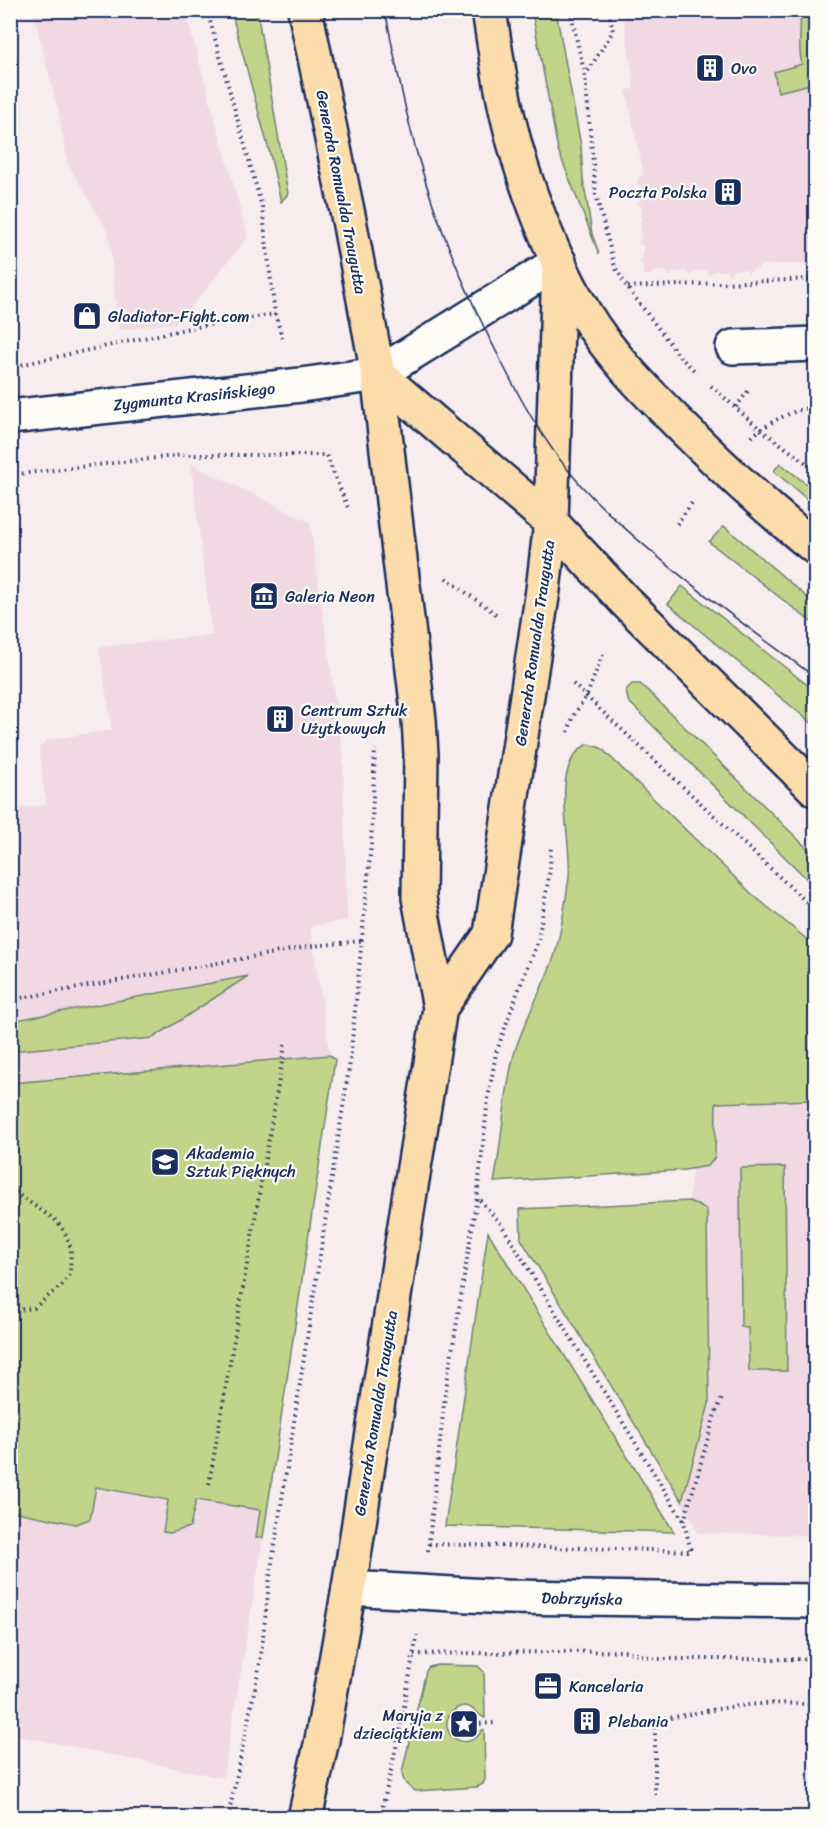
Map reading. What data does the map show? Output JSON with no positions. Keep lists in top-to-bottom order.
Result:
{
  "streets": {
    "main road": ["Generała Romualda Traugutta"],
    "street": ["Zygmunta Krasińskiego", "Dobrzyńska"]
  },
  "crossings": [
    ["Generała Romualda Traugutta", "Zygmunta Krasińskiego"],
    ["Generała Romualda Traugutta", "Dobrzyńska"]
  ],
  "places": {
    "building": [
      "Ovo",
      "Poczta Polska",
      "Centrum Sztuk Użytkowych",
      "Plebania"
    ],
    "shop": ["Gladiator-Fight.com"],
    "museum": ["Galeria Neon"],
    "school or university": ["Akademia Sztuk Pięknych"],
    "office": ["Kancelaria"],
    "place": ["Maryja z dzieciątkiem"]
  }
}
